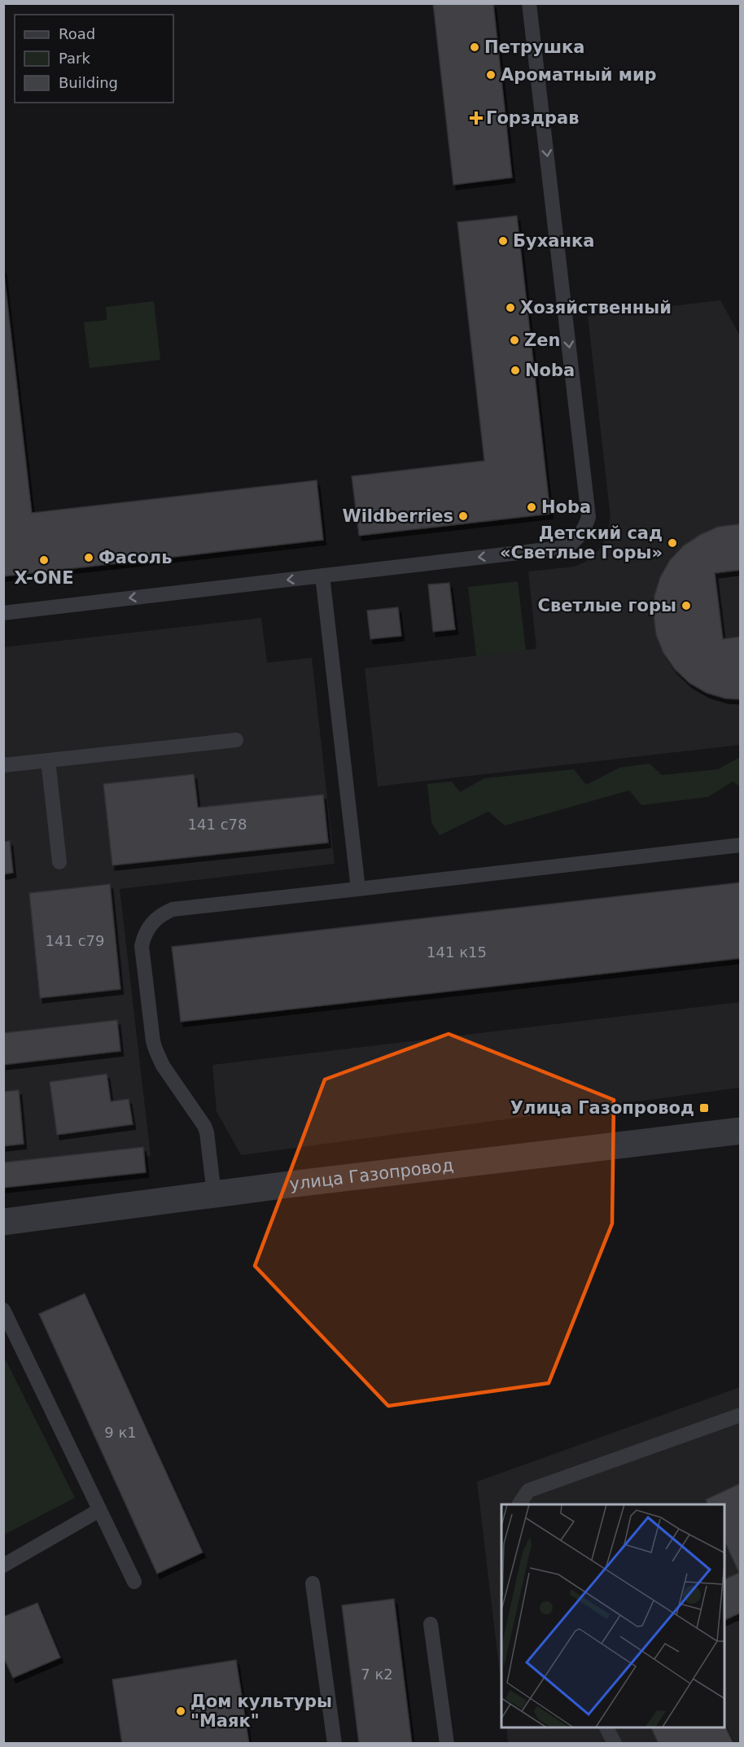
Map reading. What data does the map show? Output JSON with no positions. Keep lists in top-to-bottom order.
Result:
{
  "streets": {
    "street": ["улица Газопровод"]
  },
  "places": {
    "other": [
      "Петрушка",
      "Ароматный мир",
      "Буханка",
      "Хозяйственный",
      "Zen",
      "Noba",
      "Hoba",
      "Wildberries",
      "Детский сад «Светлые Горы»",
      "Фасоль",
      "X-ONE",
      "Светлые горы",
      "Дом культуры \"Маяк\""
    ],
    "health": ["Горздрав"],
    "transit": ["Улица Газопровод"]
  },
  "house_numbers": [
    "141 с78",
    "141 с79",
    "141 к15",
    "9 к1",
    "7 к2"
  ],
  "legend": ["Road", "Park", "Building"]
}
